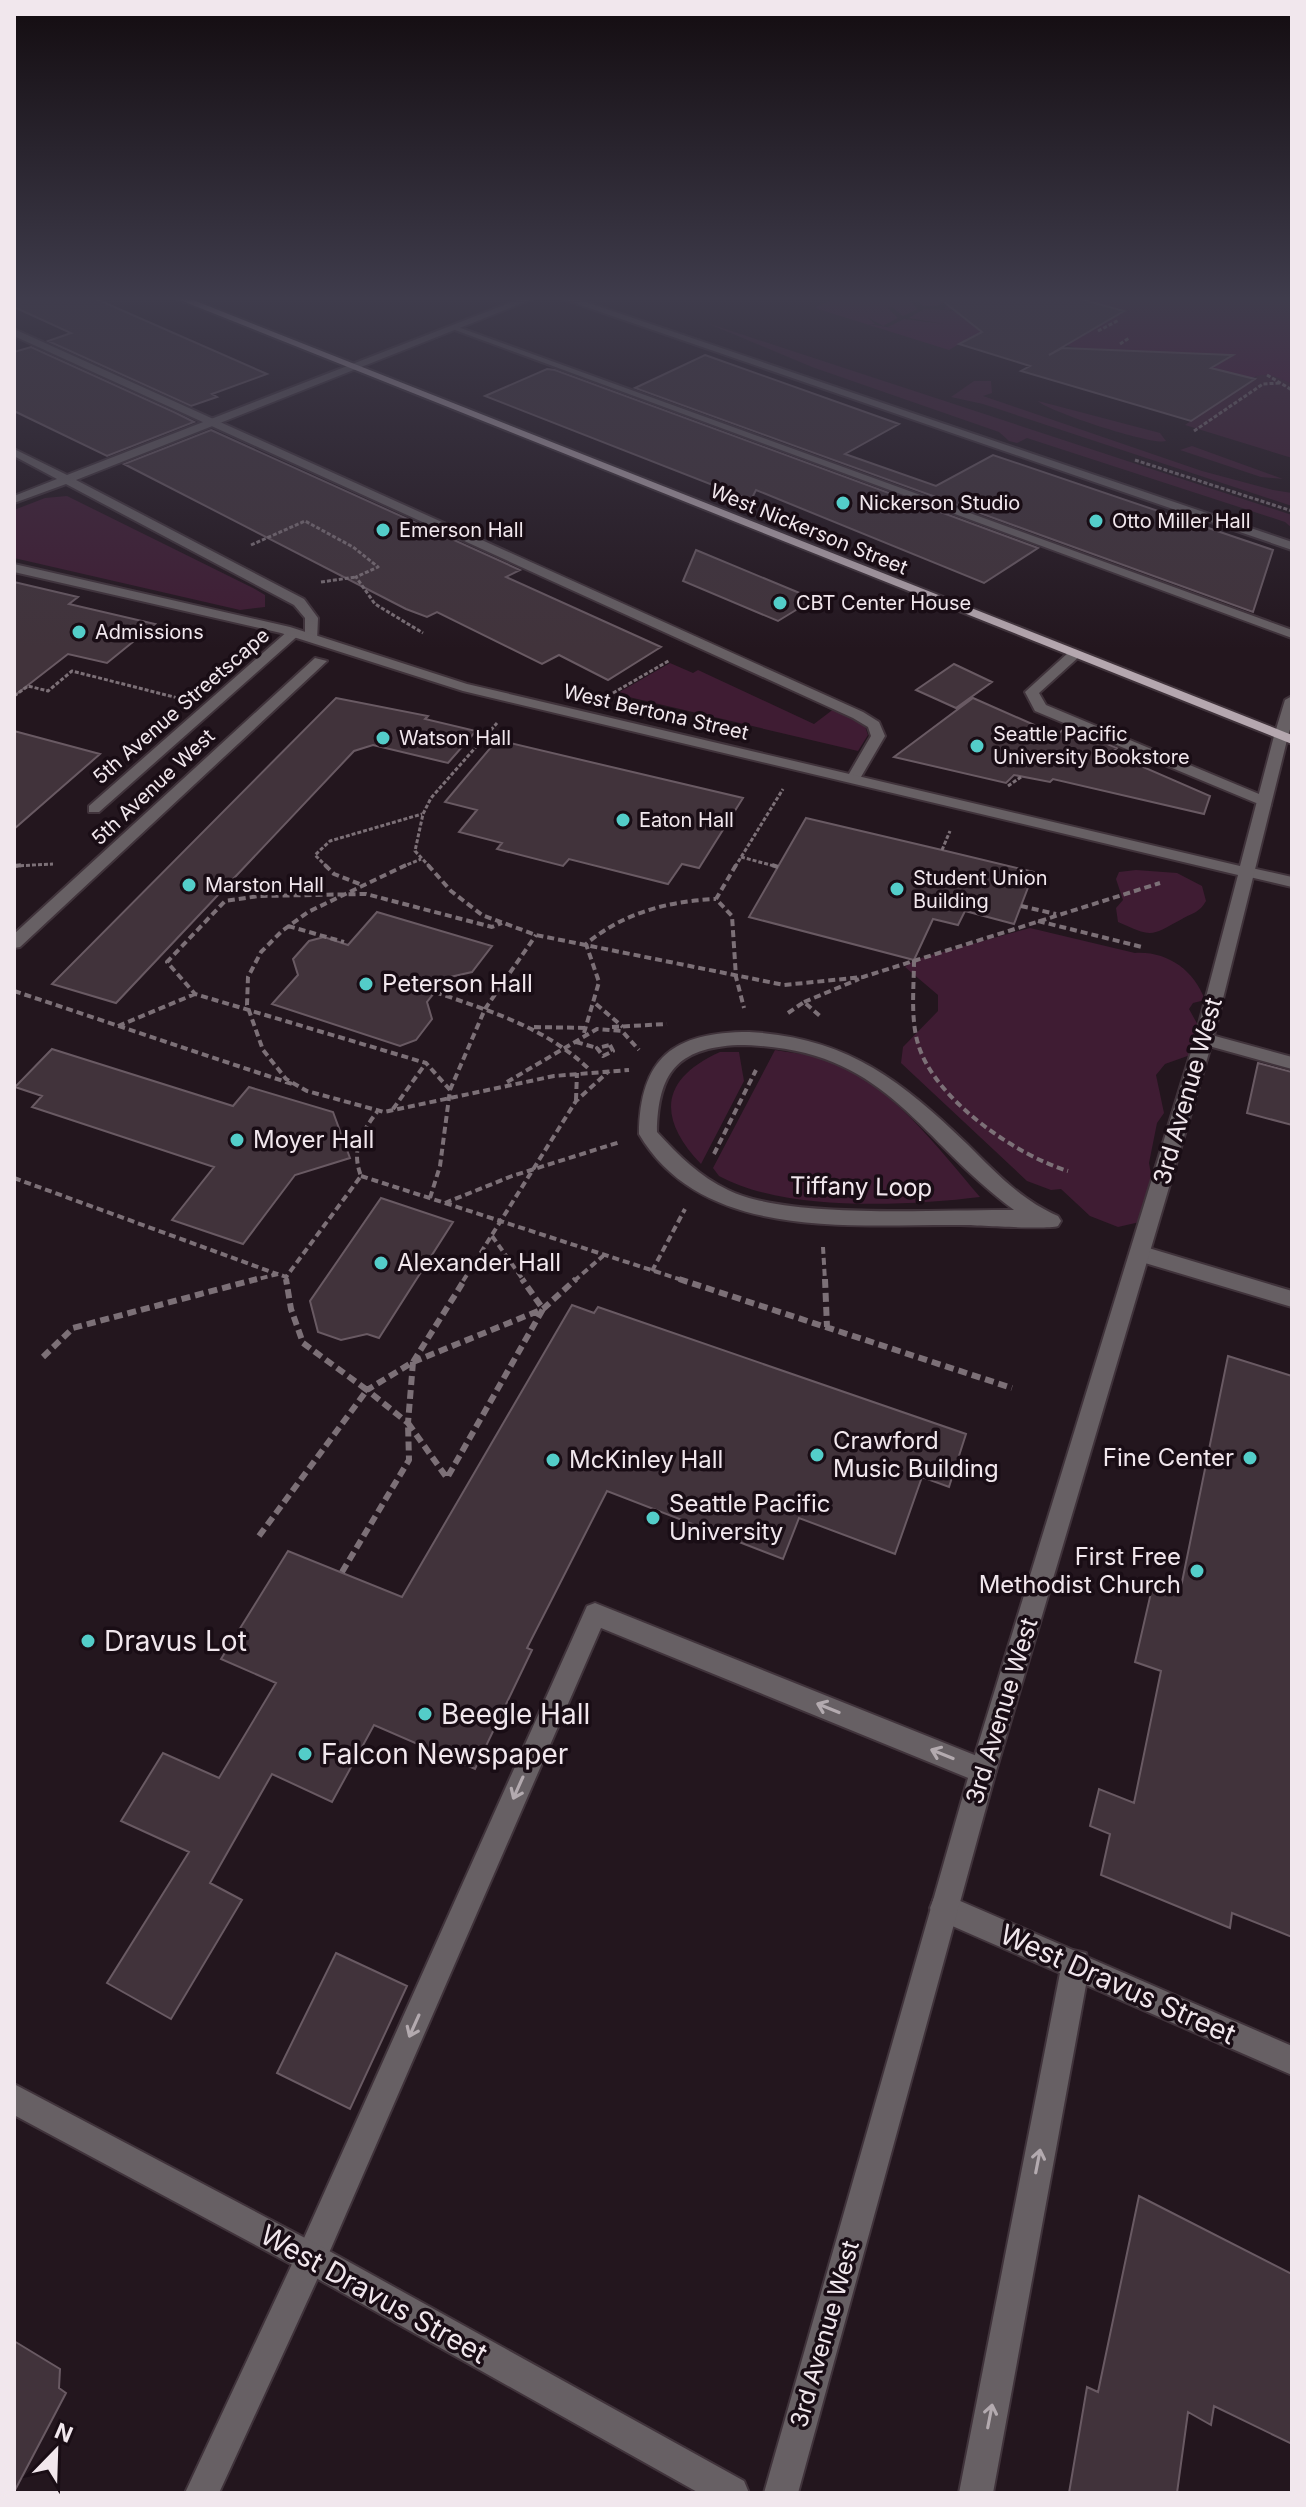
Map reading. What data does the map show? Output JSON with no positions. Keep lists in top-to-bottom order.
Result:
{
  "streets": {
    "main road": ["West Nickerson Street"],
    "street": [
      "5th Avenue Streetscape",
      "West Bertona Street",
      "5th Avenue West",
      "3rd Avenue West",
      "Tiffany Loop",
      "West Dravus Street"
    ]
  },
  "crossings": [
    ["West Nickerson Street", "3rd Avenue West"],
    ["5th Avenue Streetscape", "West Bertona Street"],
    ["West Bertona Street", "3rd Avenue West"],
    ["3rd Avenue West", "West Dravus Street"]
  ],
  "places": [
    "Nickerson Studio",
    "Otto Miller Hall",
    "Emerson Hall",
    "CBT Center House",
    "Admissions",
    "Watson Hall",
    "Seattle Pacific University Bookstore",
    "Eaton Hall",
    "Marston Hall",
    "Student Union Building",
    "Peterson Hall",
    "Moyer Hall",
    "Alexander Hall",
    "Crawford Music Building",
    "Fine Center",
    "McKinley Hall",
    "Seattle Pacific University",
    "First Free Methodist Church",
    "Dravus Lot",
    "Beegle Hall",
    "Falcon Newspaper"
  ],
  "north": "top right"
}
